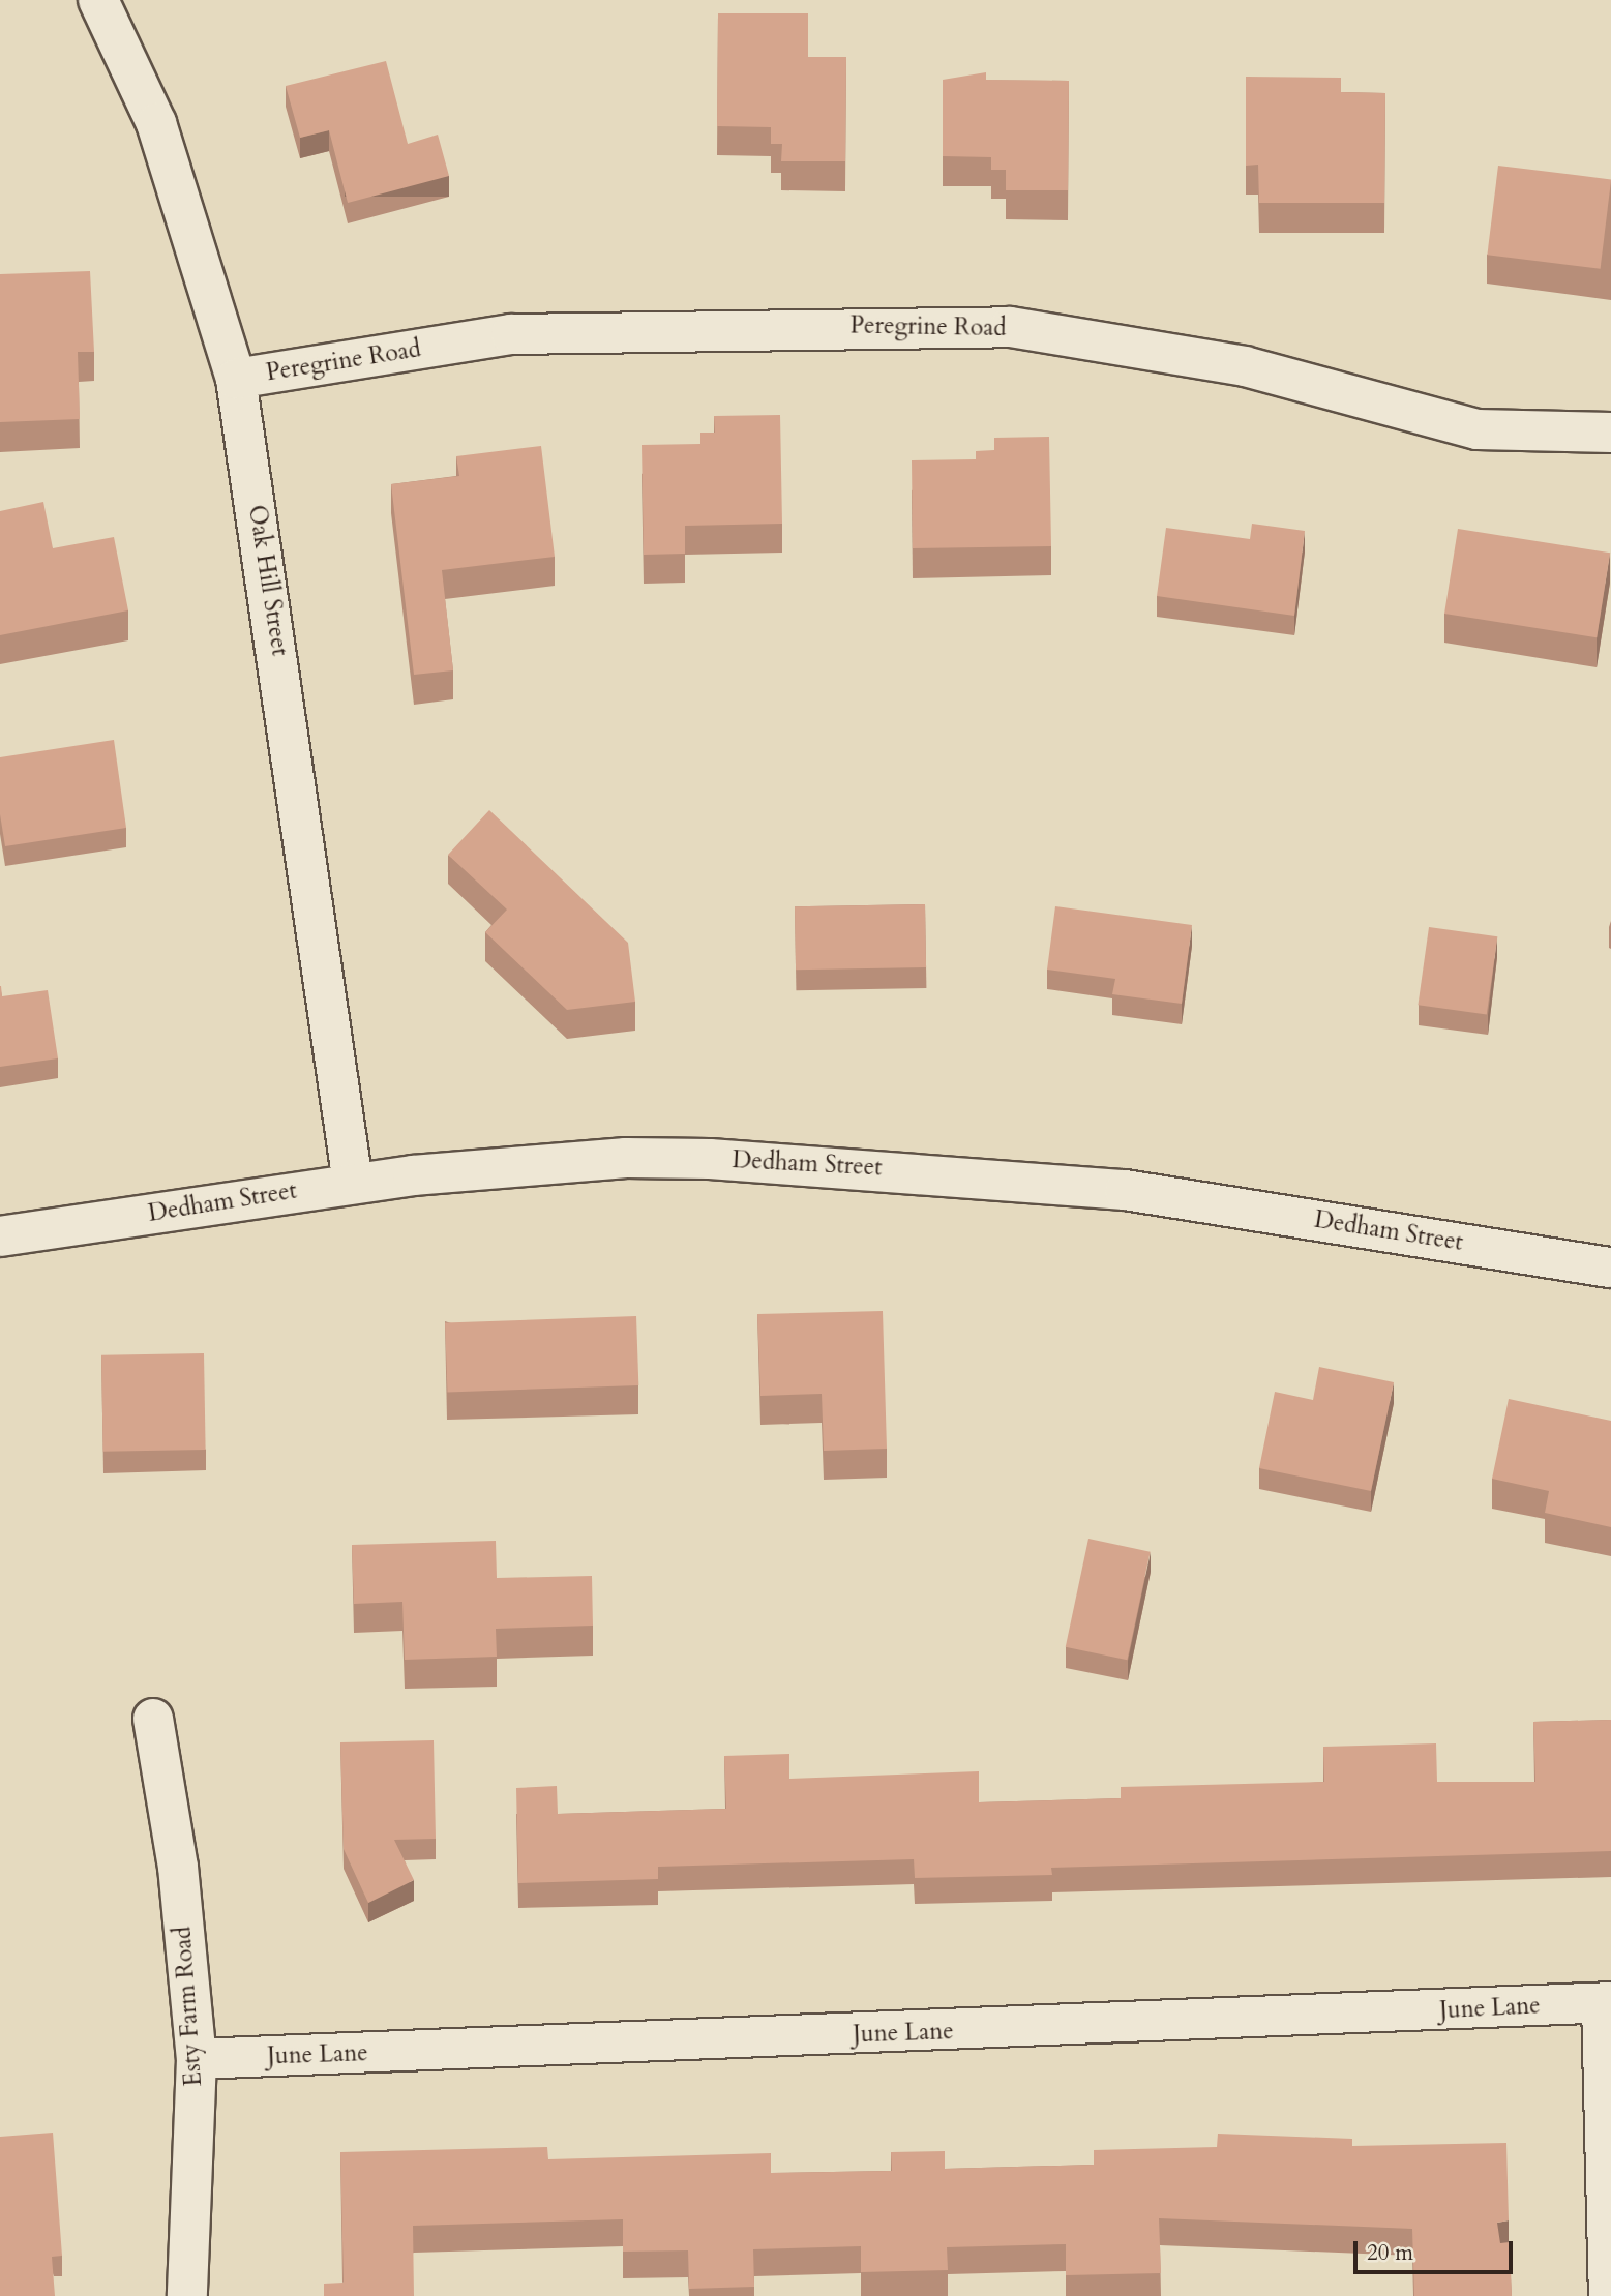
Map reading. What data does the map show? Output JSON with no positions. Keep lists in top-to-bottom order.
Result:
{
  "streets": {
    "street": [
      "Peregrine Road",
      "Oak Hill Street",
      "Dedham Street",
      "Esty Farm Road",
      "June Lane"
    ]
  },
  "crossings": [
    ["Peregrine Road", "Oak Hill Street"],
    ["Oak Hill Street", "Dedham Street"],
    ["Esty Farm Road", "June Lane"]
  ],
  "scale_bar": "20 m"
}
